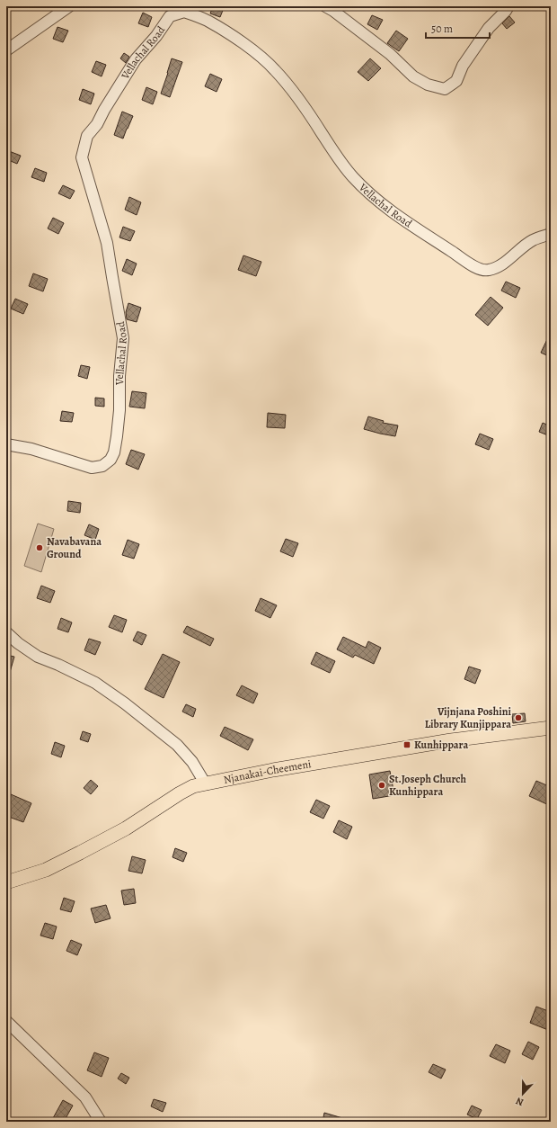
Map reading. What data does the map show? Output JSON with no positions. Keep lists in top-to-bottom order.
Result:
{
  "streets": {
    "main road": ["Njanakai-Cheemeni"],
    "street": ["Vellachal Road"]
  },
  "places": {
    "other": ["Navabavana Ground", "Vijnjana Poshini Library Kunjippara", "St.Joseph Church Kunhippara"],
    "transit": ["Kunhippara"]
  },
  "scale_bar": "50 m",
  "north": "bottom"
}
